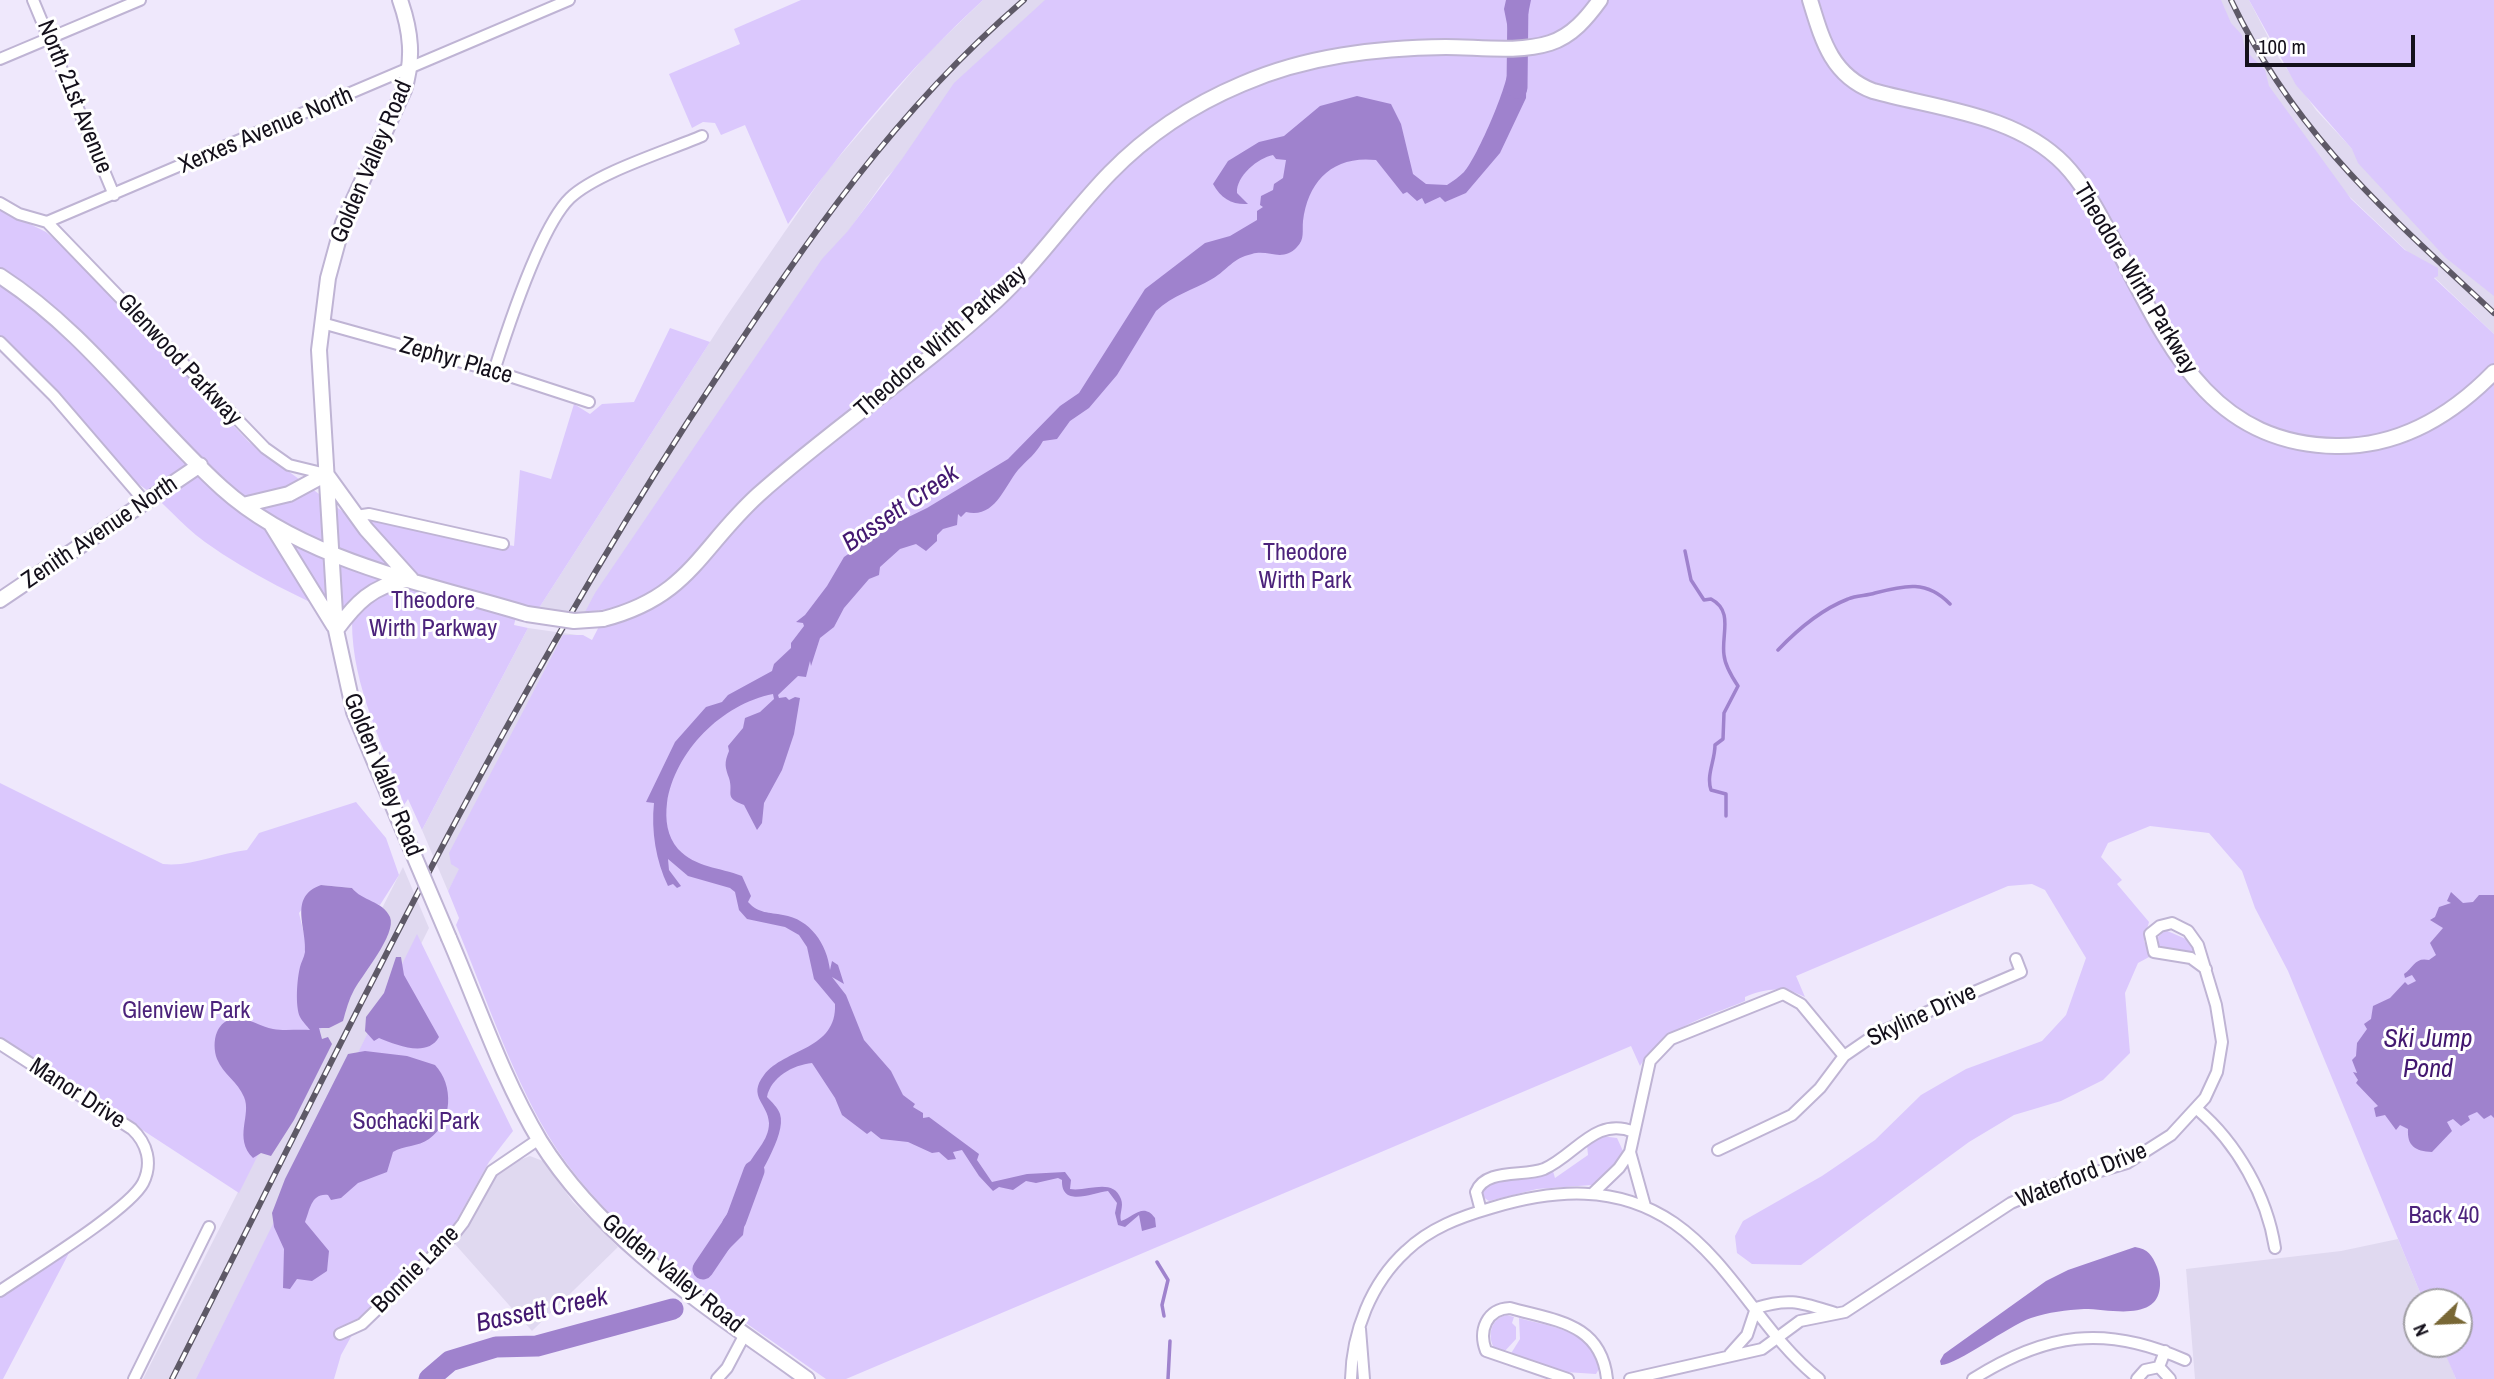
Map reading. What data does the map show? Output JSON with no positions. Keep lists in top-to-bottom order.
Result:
{
  "streets": {
    "street": [
      "North 21st Avenue",
      "Xerxes Avenue North",
      "Golden Valley Road",
      "Theodore Wirth Parkway",
      "Glenwood Parkway",
      "Zephyr Place",
      "Zenith Avenue North",
      "Skyline Drive",
      "Manor Drive",
      "Waterford Drive",
      "Bonnie Lane"
    ]
  },
  "crossings": [
    ["North 21st Avenue", "Xerxes Avenue North"],
    ["Xerxes Avenue North", "Golden Valley Road"],
    ["Xerxes Avenue North", "Glenwood Parkway"],
    ["Golden Valley Road", "Theodore Wirth Parkway"],
    ["Golden Valley Road", "Glenwood Parkway"],
    ["Golden Valley Road", "Zephyr Place"],
    ["Golden Valley Road", "Bonnie Lane"],
    ["Theodore Wirth Parkway", "Zenith Avenue North"]
  ],
  "water": ["Bassett Creek", "Ski Jump Pond"],
  "parks": [
    "Theodore Wirth Park",
    "Theodore Wirth Parkway",
    "Glenview Park",
    "Sochacki Park",
    "Back 40"
  ],
  "scale_bar": "100 m",
  "north": "bottom left"
}
